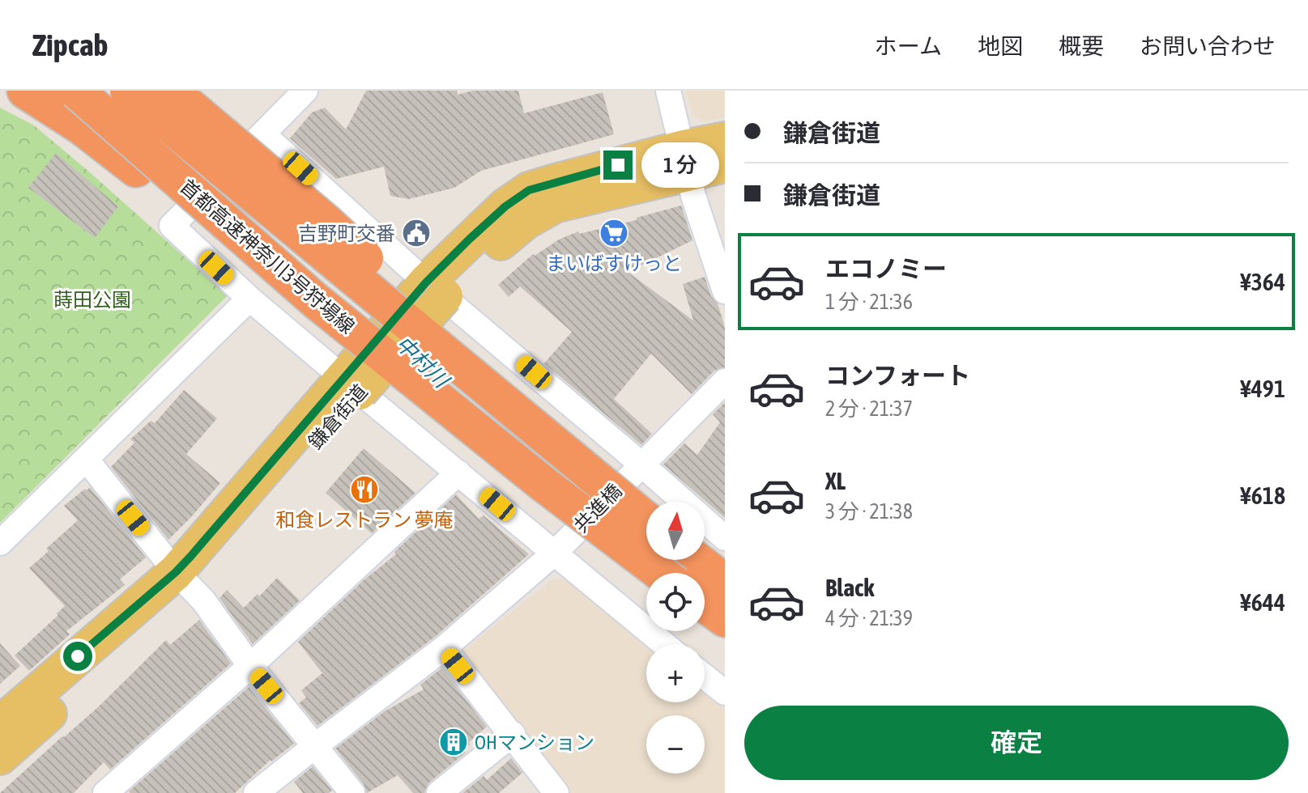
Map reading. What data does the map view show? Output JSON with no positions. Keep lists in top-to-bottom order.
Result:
{
  "streets": {
    "highway": ["首都高速神奈川3号狩場線"],
    "main road": ["鎌倉街道"],
    "street": ["共進橋"]
  },
  "water": ["中村川"],
  "parks": ["蒔田公園"],
  "places": {
    "public building": ["吉野町交番"],
    "supermarket": ["まいばすけっと"],
    "restaurant": ["和食レストラン 夢庵"],
    "building": ["OHマンション"]
  },
  "north": "top",
  "page": {
    "header": "Zipcab",
    "nav": [
      "ホーム",
      "地図",
      "概要",
      "お問い合わせ"
    ],
    "banner": ["鎌倉街道", "鎌倉街道"],
    "bubble": "1 分",
    "list": [
      {
        "name": "エコノミー",
        "note": "1 分 · 21:36",
        "value": "¥364"
      },
      {
        "name": "コンフォート",
        "note": "2 分 · 21:37",
        "value": "¥491"
      },
      {
        "name": "XL",
        "note": "3 分 · 21:38",
        "value": "¥618"
      },
      {
        "name": "Black",
        "note": "4 分 · 21:39",
        "value": "¥644"
      }
    ],
    "map_buttons": ["+", "−"],
    "buttons": "確定"
  }
}
